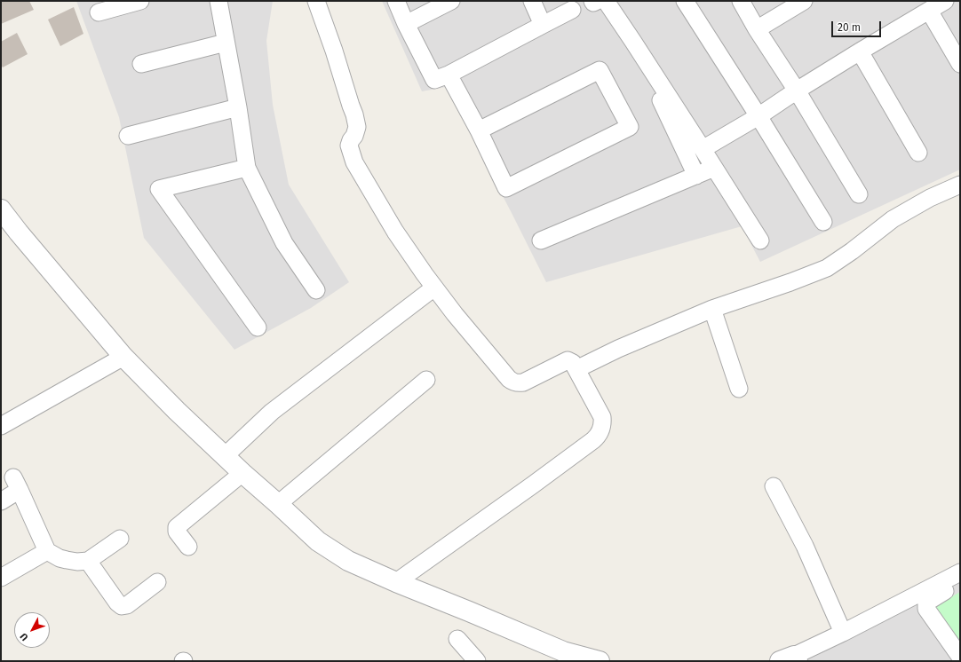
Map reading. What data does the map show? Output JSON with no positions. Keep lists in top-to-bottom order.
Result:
{
  "scale_bar": "20 m",
  "north": "bottom left"
}
